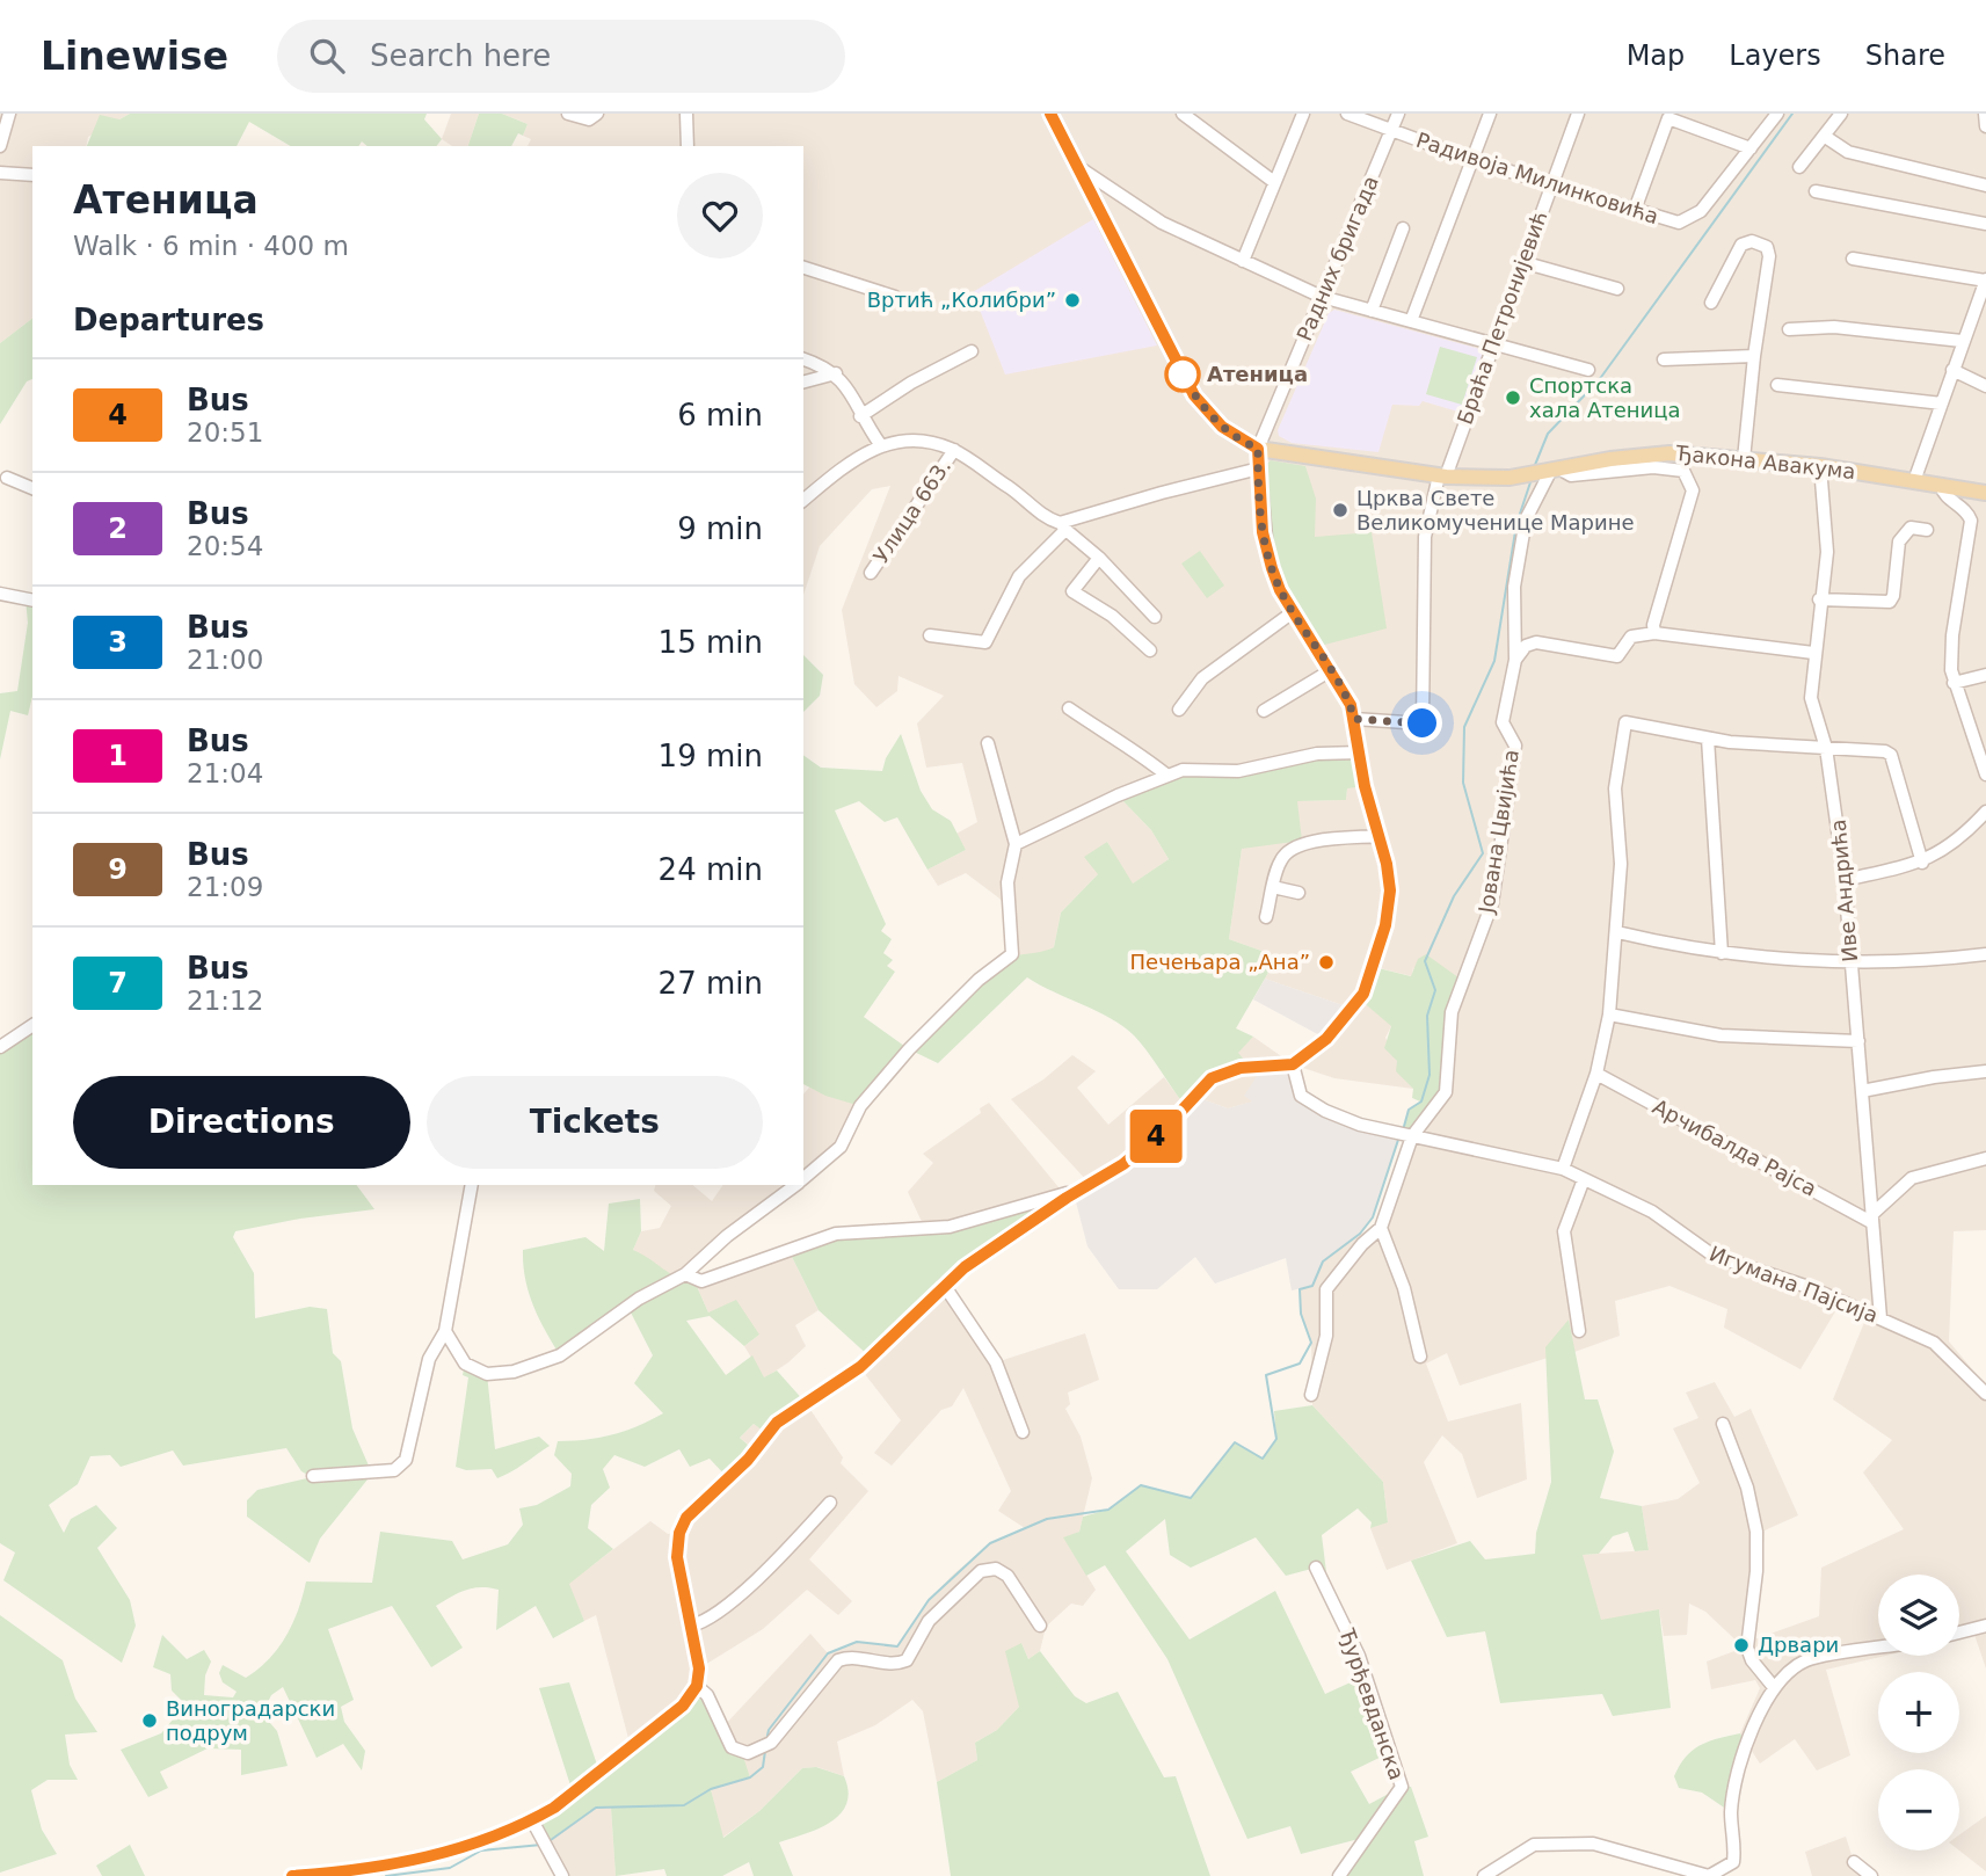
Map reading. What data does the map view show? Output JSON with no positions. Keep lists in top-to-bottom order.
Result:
{
  "streets": {
    "main road": ["Ђакона Авакума"],
    "street": [
      "Радивоја Милинковића",
      "Радних бригада",
      "Браћа Петронијевић",
      "Улица 663.",
      "Јована Цвијића",
      "Иве Андрића",
      "Арчибалда Рајса",
      "Игумана Пајсија",
      "Ђурђевданска"
    ]
  },
  "crossings": [
    ["Радивоја Милинковића", "Радних бригада"],
    ["Радивоја Милинковића", "Браћа Петронијевић"],
    ["Радних бригада", "Ђакона Авакума"],
    ["Браћа Петронијевић", "Ђакона Авакума"],
    ["Ђакона Авакума", "Јована Цвијића"],
    ["Ђакона Авакума", "Иве Андрића"],
    ["Јована Цвијића", "Игумана Пајсија"],
    ["Иве Андрића", "Арчибалда Рајса"],
    ["Иве Андрића", "Игумана Пајсија"]
  ],
  "places": [
    "Вртић „Колибри”",
    "Атеница",
    "Спортска хала Атеница",
    "Црква Свете Великомученице Марине",
    "Печењара „Ана”",
    "Дрвари",
    "Виноградарски подрум"
  ],
  "lines": ["bus line 4"],
  "page": {
    "header": "Linewise",
    "search": "Search here",
    "nav": ["Map", "Layers", "Share"],
    "on_map": "4",
    "heading": [
      ["Атеница", "Walk · 6 min · 400 m"],
      "Departures"
    ],
    "list": [
      {
        "mark": "4",
        "name": "Bus",
        "note": "20:51",
        "value": "6 min"
      },
      {
        "mark": "2",
        "name": "Bus",
        "note": "20:54",
        "value": "9 min"
      },
      {
        "mark": "3",
        "name": "Bus",
        "note": "21:00",
        "value": "15 min"
      },
      {
        "mark": "1",
        "name": "Bus",
        "note": "21:04",
        "value": "19 min"
      },
      {
        "mark": "9",
        "name": "Bus",
        "note": "21:09",
        "value": "24 min"
      },
      {
        "mark": "7",
        "name": "Bus",
        "note": "21:12",
        "value": "27 min"
      }
    ],
    "buttons": ["Directions", "Tickets"],
    "map_buttons": ["+", "−"]
  }
}
